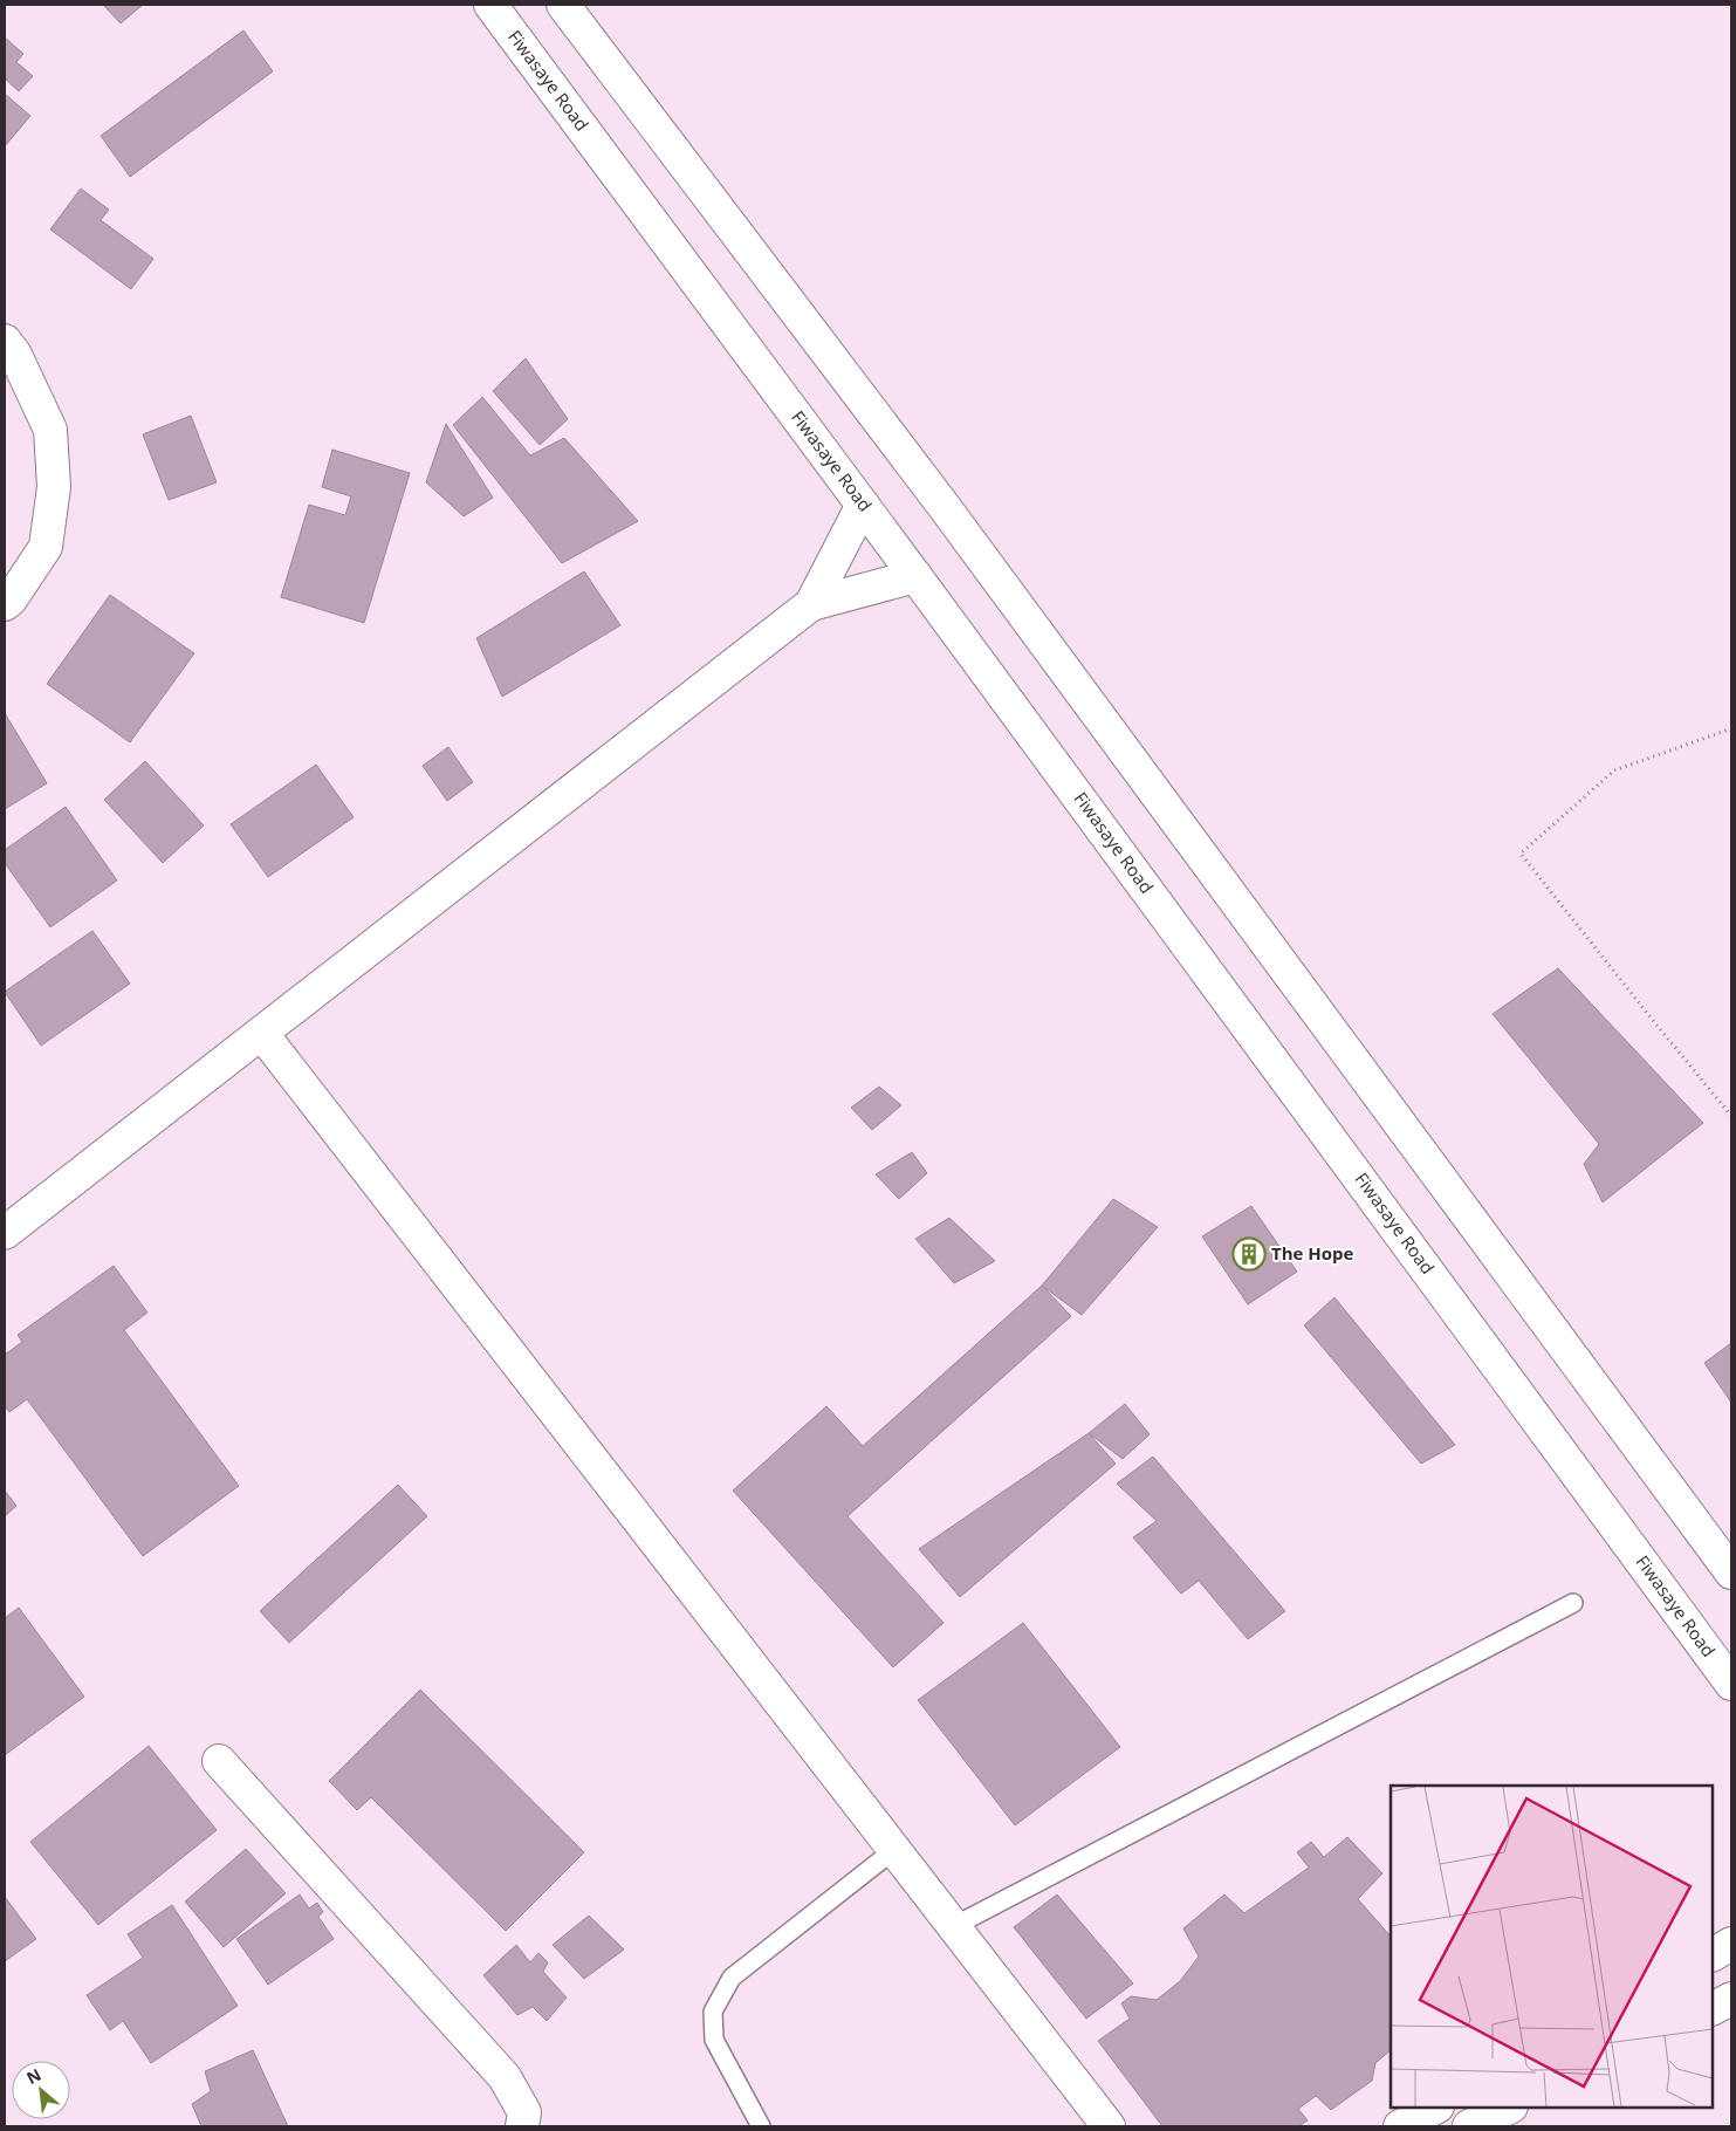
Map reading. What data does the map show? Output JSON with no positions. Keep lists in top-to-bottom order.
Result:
{
  "streets": {
    "main road": ["Fiwasaye Road"]
  },
  "places": {
    "building": ["The Hope"]
  },
  "north": "top left"
}
